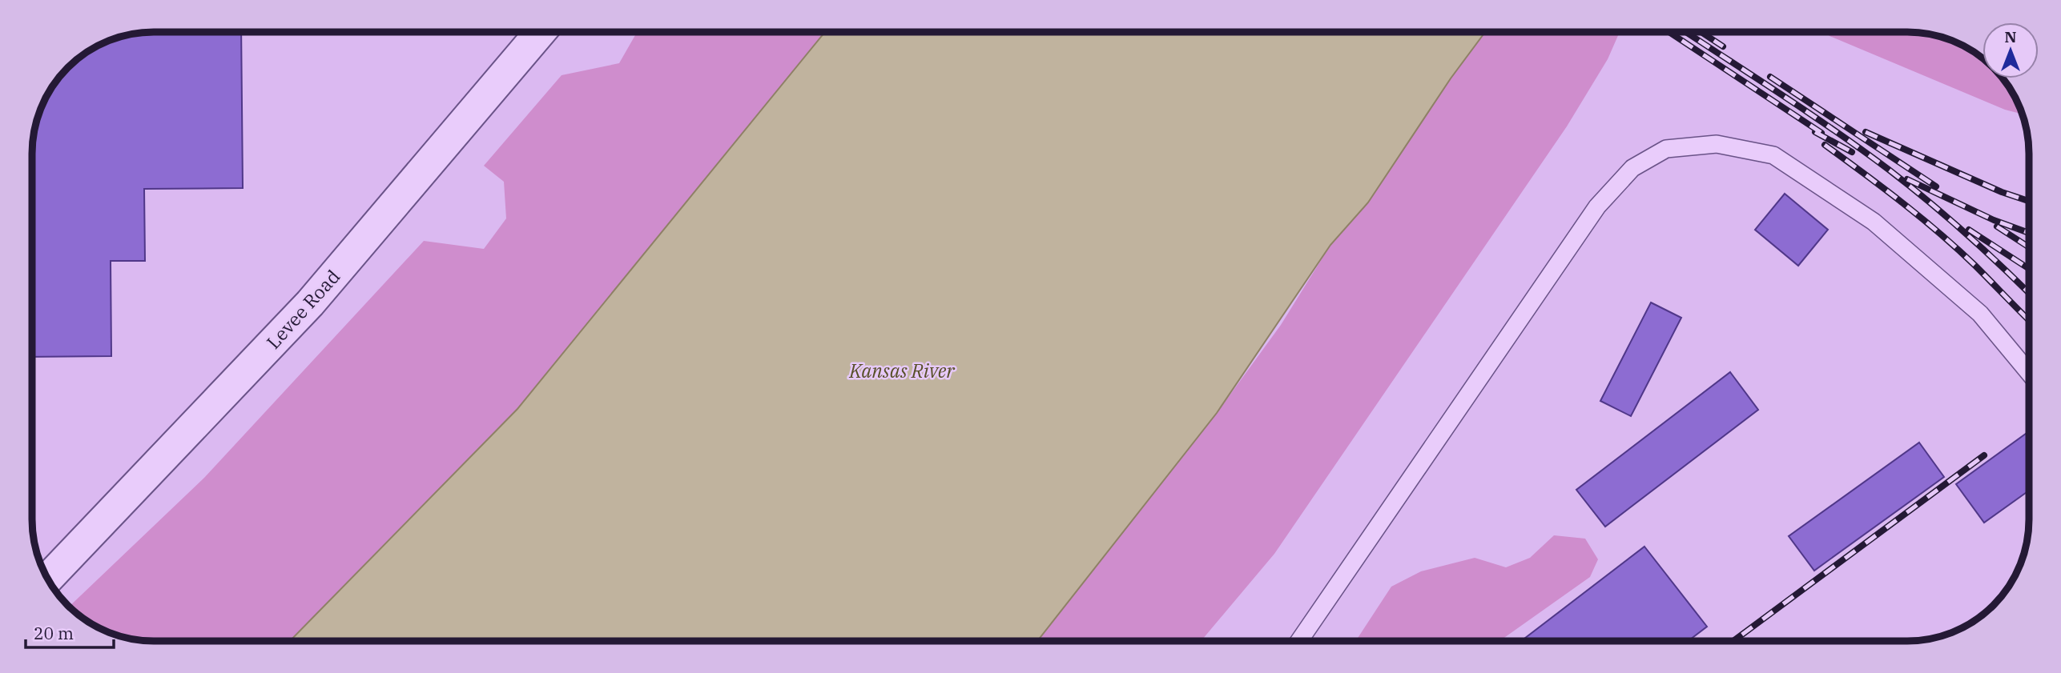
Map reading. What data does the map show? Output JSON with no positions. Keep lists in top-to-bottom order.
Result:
{
  "streets": {
    "street": ["Levee Road"]
  },
  "water": ["Kansas River"],
  "scale_bar": "20 m",
  "north": "top"
}
